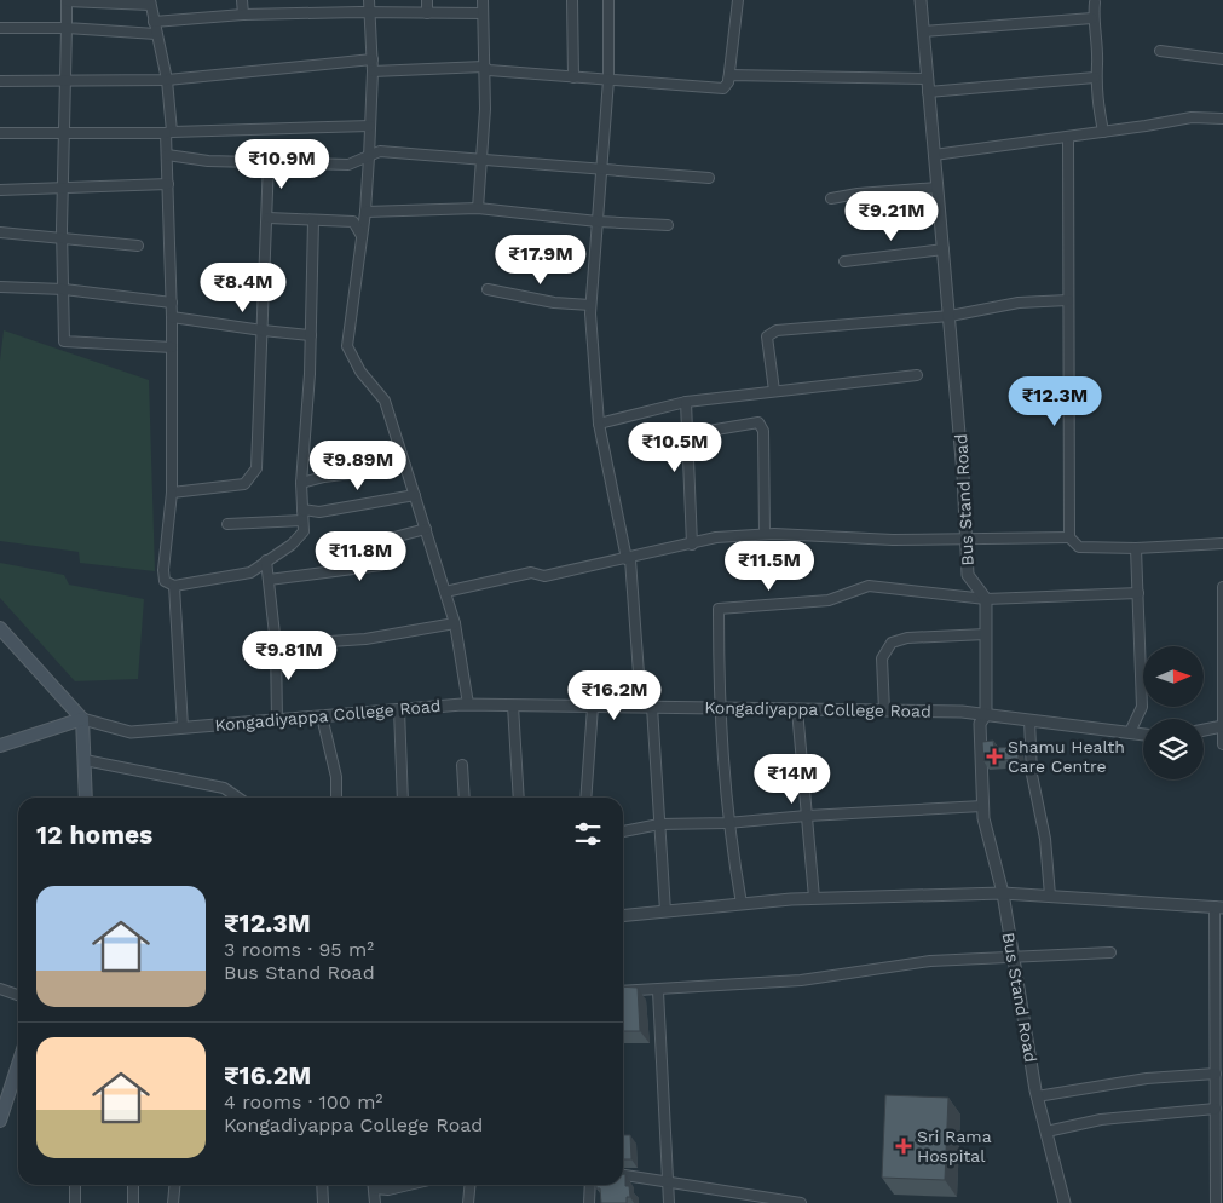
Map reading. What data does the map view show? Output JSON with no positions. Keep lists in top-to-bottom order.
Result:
{
  "streets": {
    "street": ["Bus Stand Road", "Kongadiyappa College Road"]
  },
  "crossings": [
    ["Bus Stand Road", "Kongadiyappa College Road"]
  ],
  "places": {
    "health": ["Shamu Health Care Centre", "Sri Rama Hospital"]
  },
  "north": "right",
  "page": {
    "price": [
      "₹10.9M",
      "₹9.21M",
      "₹17.9M",
      "₹8.4M",
      "₹12.3M",
      "₹10.5M",
      "₹9.89M",
      "₹11.8M",
      "₹11.5M",
      "₹9.81M",
      "₹16.2M",
      "₹14M"
    ],
    "heading": "12 homes",
    "list": [
      {
        "name": "₹12.3M",
        "note": "3 rooms · 95 m² · Bus Stand Road"
      },
      {
        "name": "₹16.2M",
        "note": "4 rooms · 100 m² · Kongadiyappa College Road"
      }
    ]
  }
}
